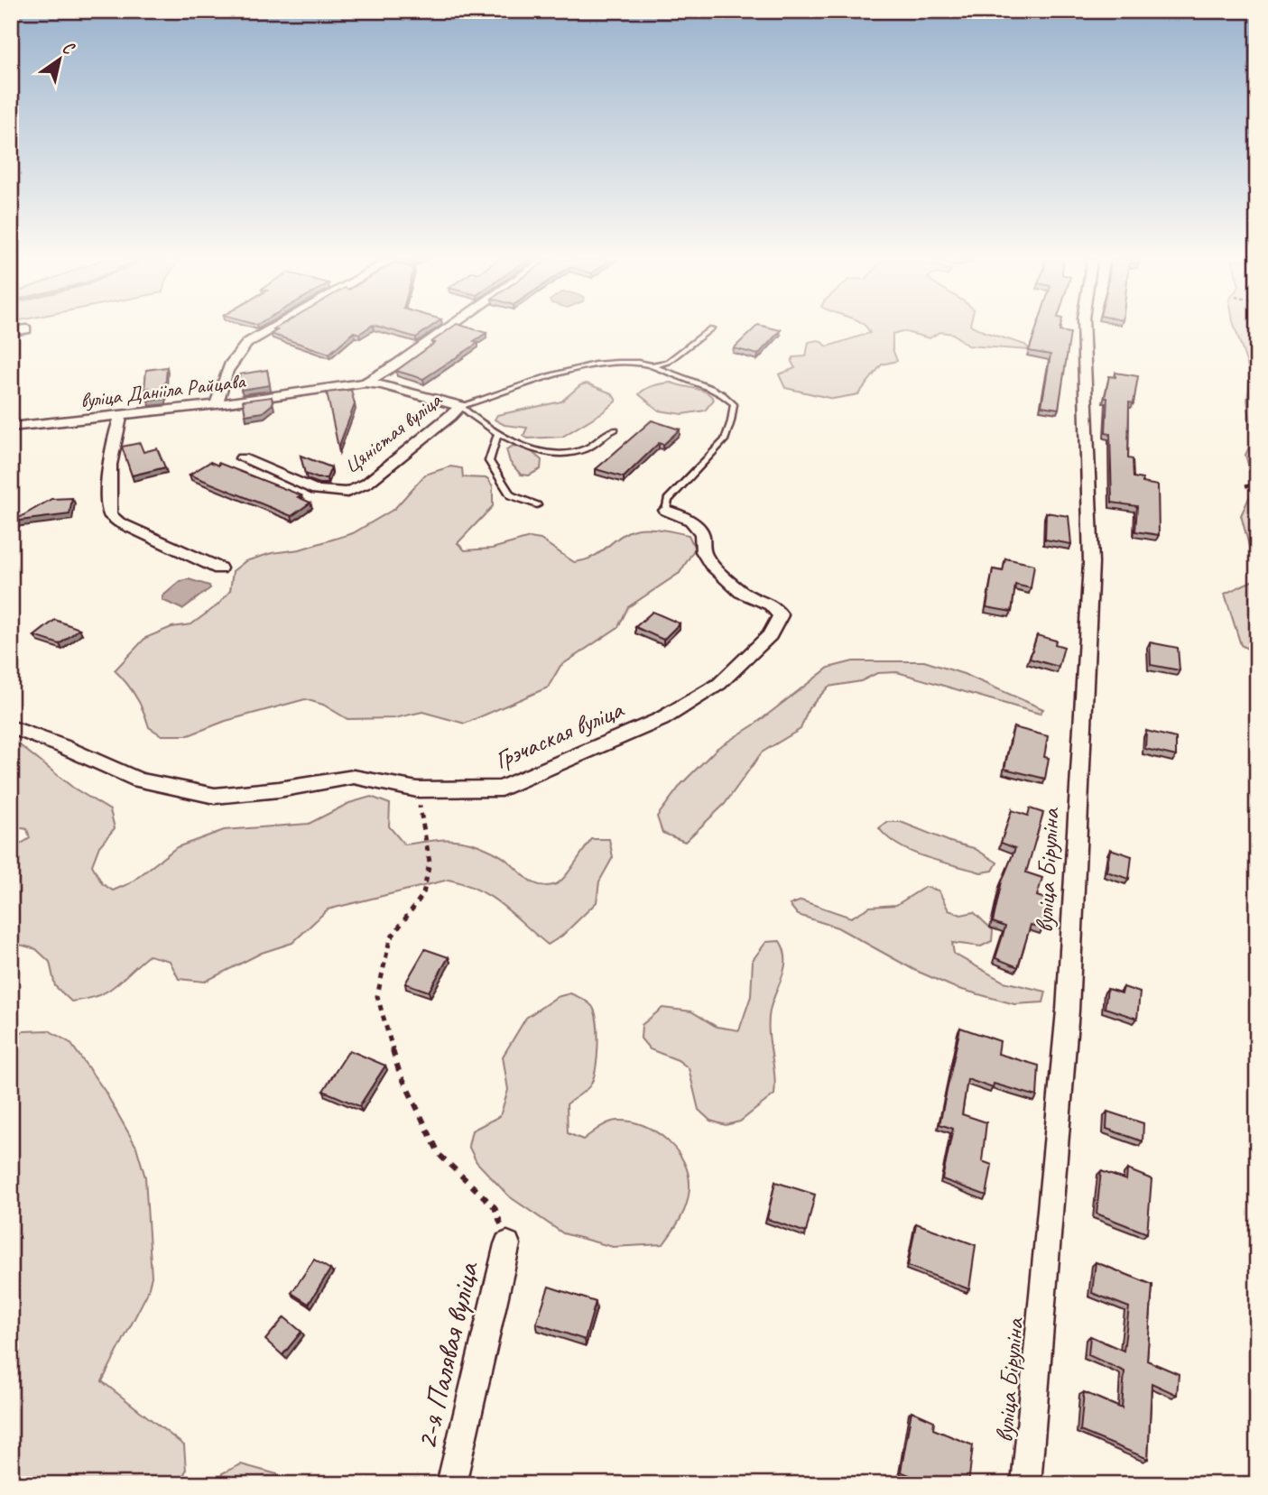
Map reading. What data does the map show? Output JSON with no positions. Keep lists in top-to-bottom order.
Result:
{
  "streets": {
    "street": [
      "вуліца Данііла Райцава",
      "Цяністая вуліца",
      "Грэчаская вуліца",
      "вуліца Біруліна",
      "2-я Палявая вуліца"
    ]
  },
  "north": "top right"
}
